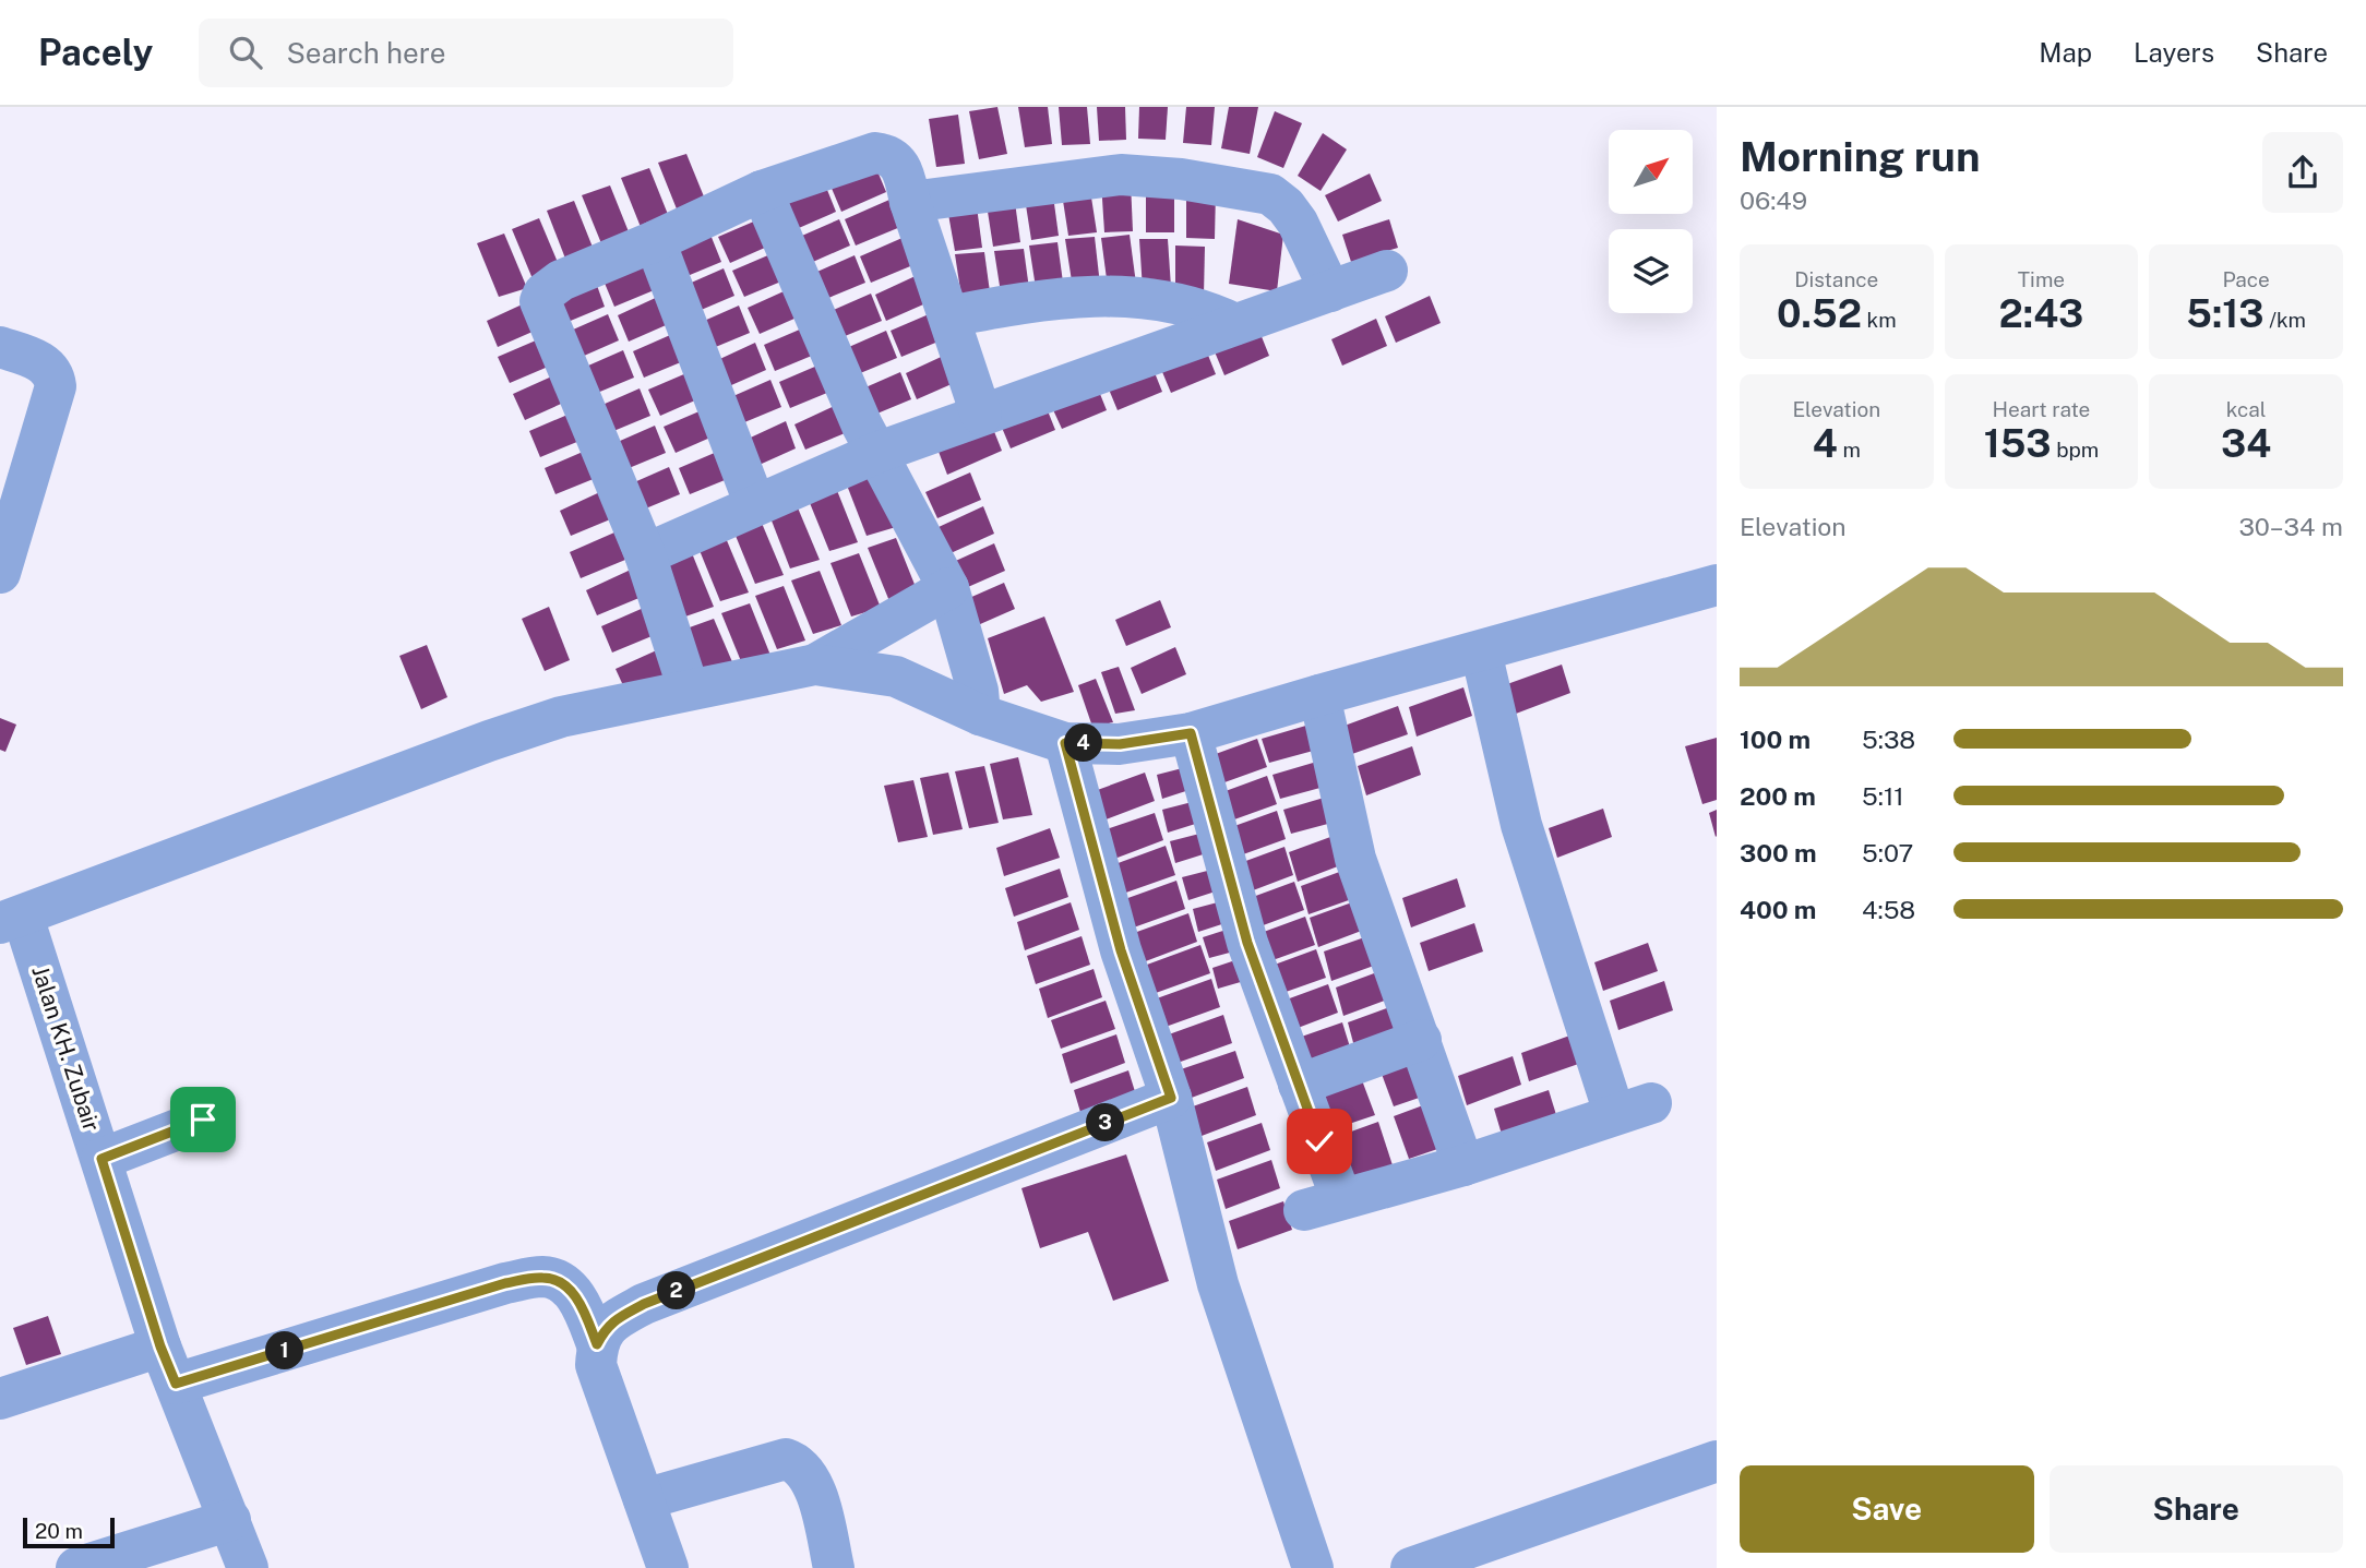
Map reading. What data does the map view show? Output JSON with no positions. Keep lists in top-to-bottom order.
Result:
{
  "streets": {
    "street": ["Jalan KH. Zubair"]
  },
  "scale_bar": "20 m",
  "north": "top right",
  "page": {
    "header": "Pacely",
    "search": "Search here",
    "nav": ["Map", "Layers", "Share"],
    "heading": ["Morning run", "06:49"],
    "stats": [
      ["Distance", "0.52 km"],
      ["Time", "2:43"],
      ["Pace", "5:13 /km"],
      ["Elevation", "4 m"],
      ["Heart rate", "153 bpm"],
      ["kcal", "34"]
    ],
    "chart": ["Elevation", "30–34 m"],
    "list": [
      {
        "name": "100 m",
        "note": "5:38"
      },
      {
        "name": "200 m",
        "note": "5:11"
      },
      {
        "name": "300 m",
        "note": "5:07"
      },
      {
        "name": "400 m",
        "note": "4:58"
      }
    ],
    "pins": [
      "4",
      "3",
      "2",
      "1"
    ],
    "buttons": ["Save", "Share"],
    "scale": "20 m"
  }
}
